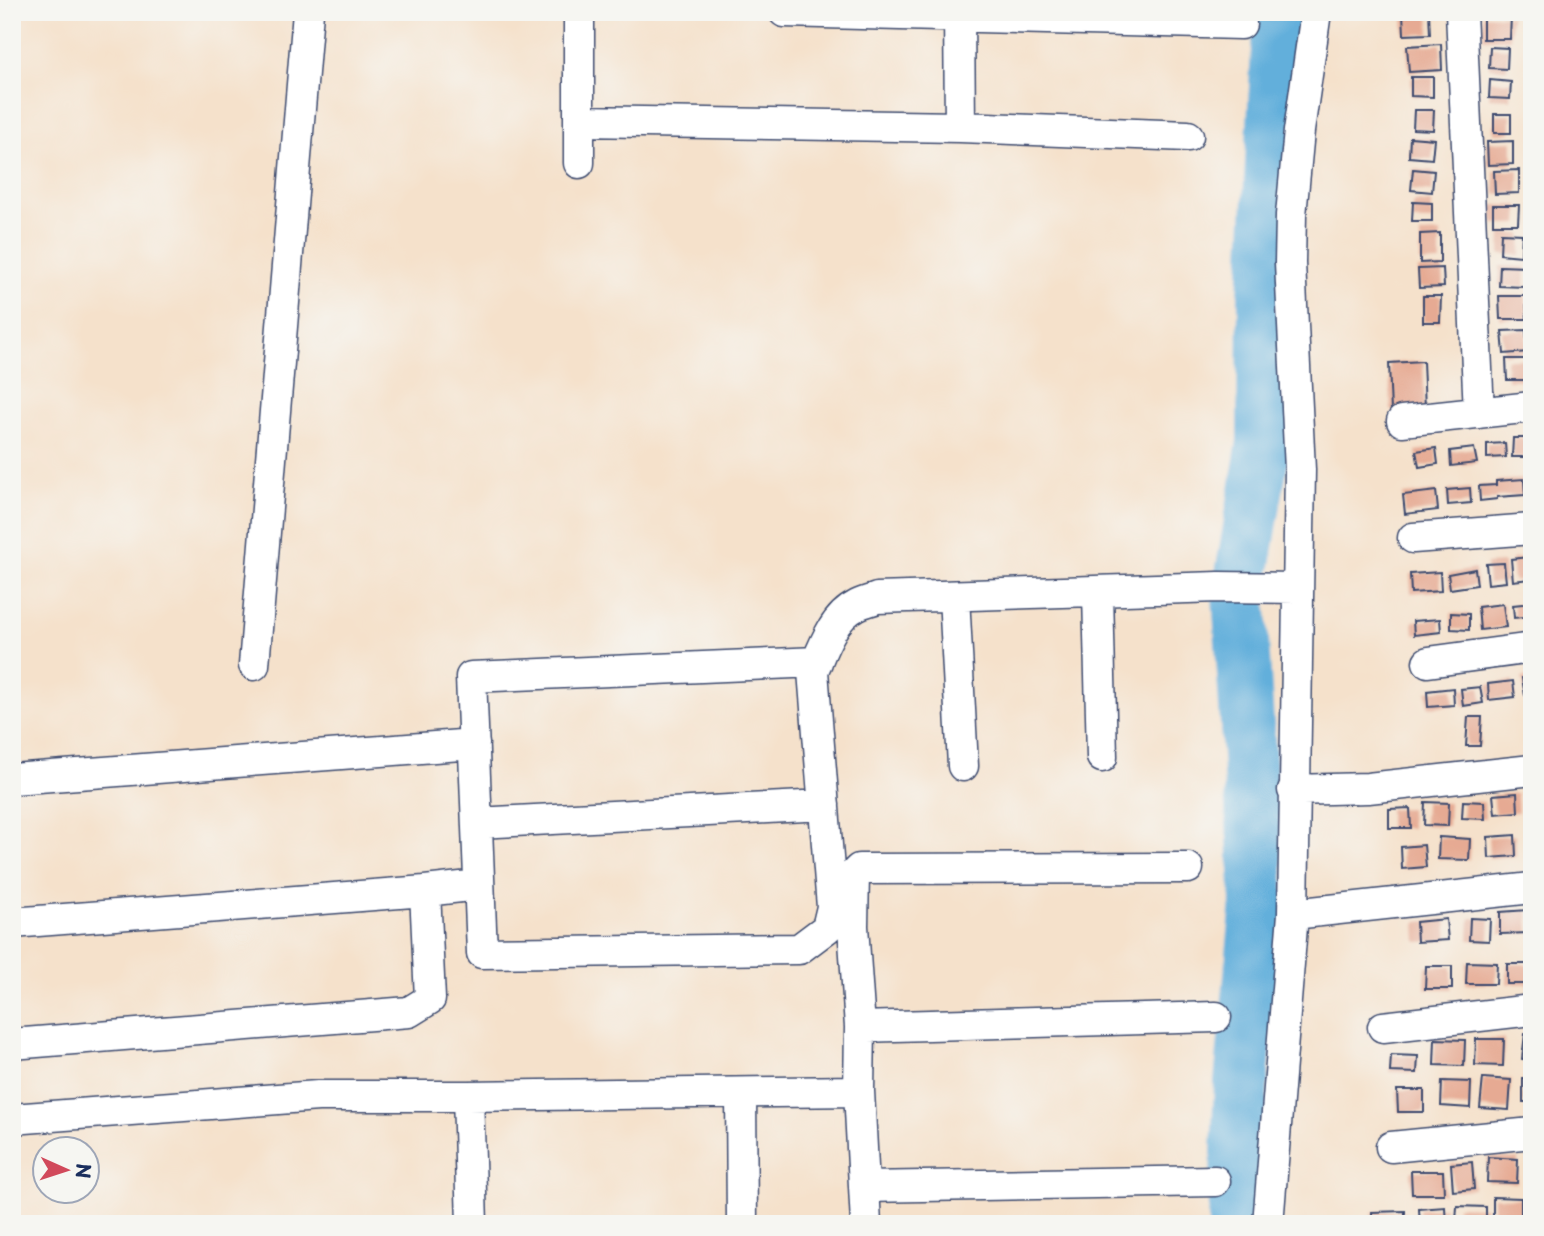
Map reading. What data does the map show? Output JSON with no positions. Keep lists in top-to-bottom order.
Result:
{
  "north": "right"
}
